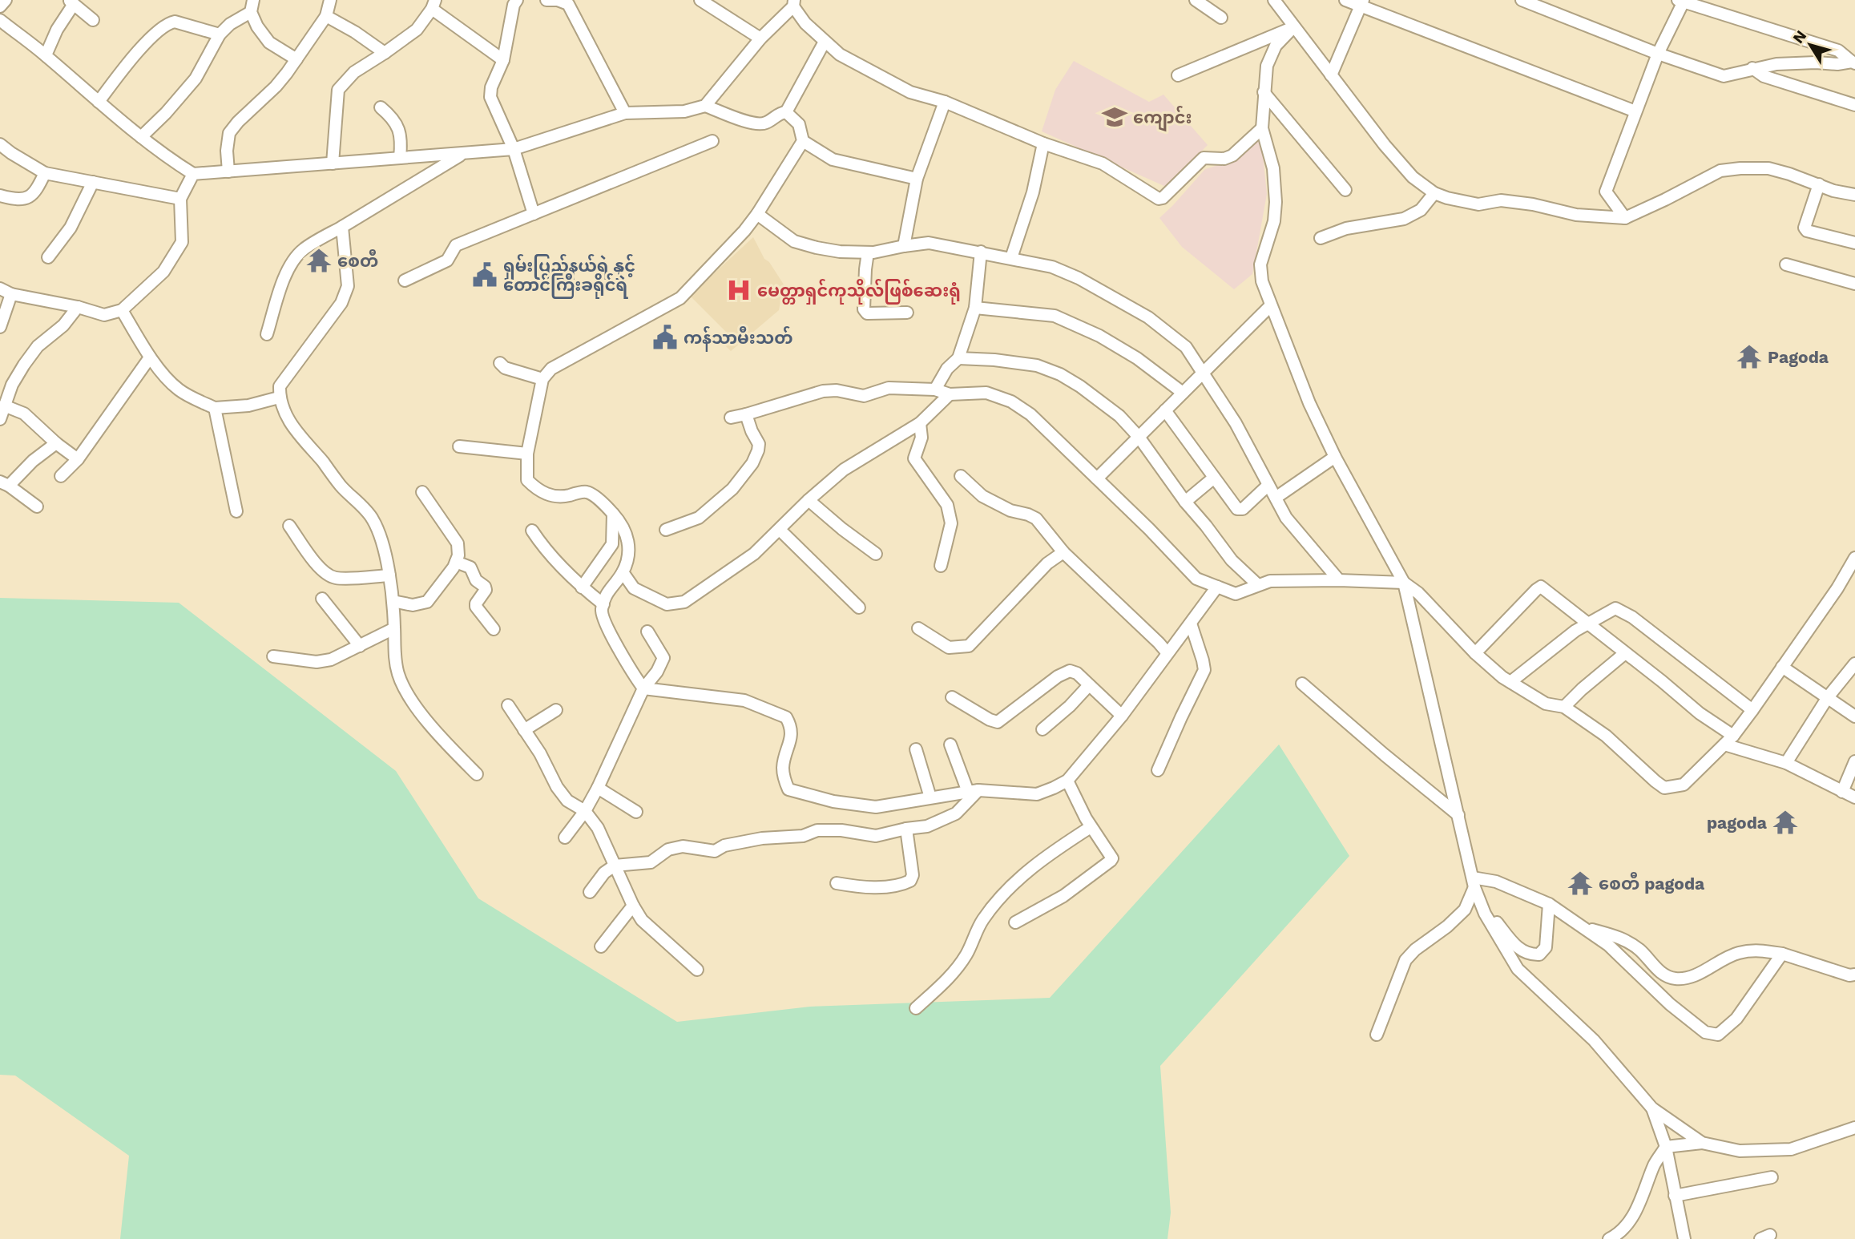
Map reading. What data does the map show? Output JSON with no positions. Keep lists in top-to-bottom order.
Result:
{
  "places": {
    "school or university": ["ကျောင်း"],
    "temple": [
      "စေတီ",
      "Pagoda",
      "pagoda",
      "စေတီ pagoda"
    ],
    "public building": ["ရှမ်းပြည်နယ်ရဲ နှင့် တောင်ကြီးခရိုင်ရဲ", "ကန်သာမီးသတ်"],
    "hospital": ["မေတ္တာရှင်ကုသိုလ်ဖြစ်ဆေးရုံ"]
  },
  "north": "top left"
}
